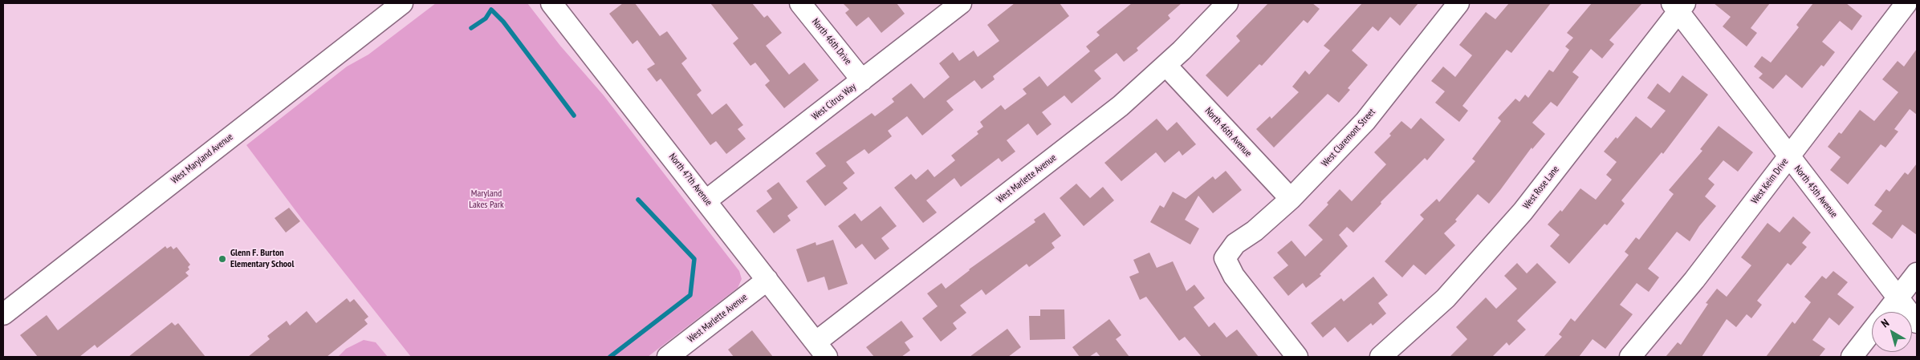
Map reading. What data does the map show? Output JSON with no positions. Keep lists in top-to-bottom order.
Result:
{
  "streets": {
    "street": [
      "North 46th Drive",
      "West Citrus Way",
      "North 46th Avenue",
      "West Claremont Street",
      "West Maryland Avenue",
      "West Marlette Avenue",
      "North 47th Avenue",
      "West Keim Drive",
      "West Rose Lane",
      "North 45th Avenue"
    ]
  },
  "crossings": [
    ["North 46th Drive", "West Citrus Way"],
    ["West Citrus Way", "North 47th Avenue"],
    ["North 46th Avenue", "West Claremont Street"],
    ["North 46th Avenue", "West Marlette Avenue"],
    ["West Marlette Avenue", "North 47th Avenue"],
    ["West Keim Drive", "North 45th Avenue"],
    ["West Rose Lane", "North 45th Avenue"]
  ],
  "parks": ["Maryland Lakes Park"],
  "places": ["Glenn F. Burton Elementary School"],
  "north": "top left"
}
